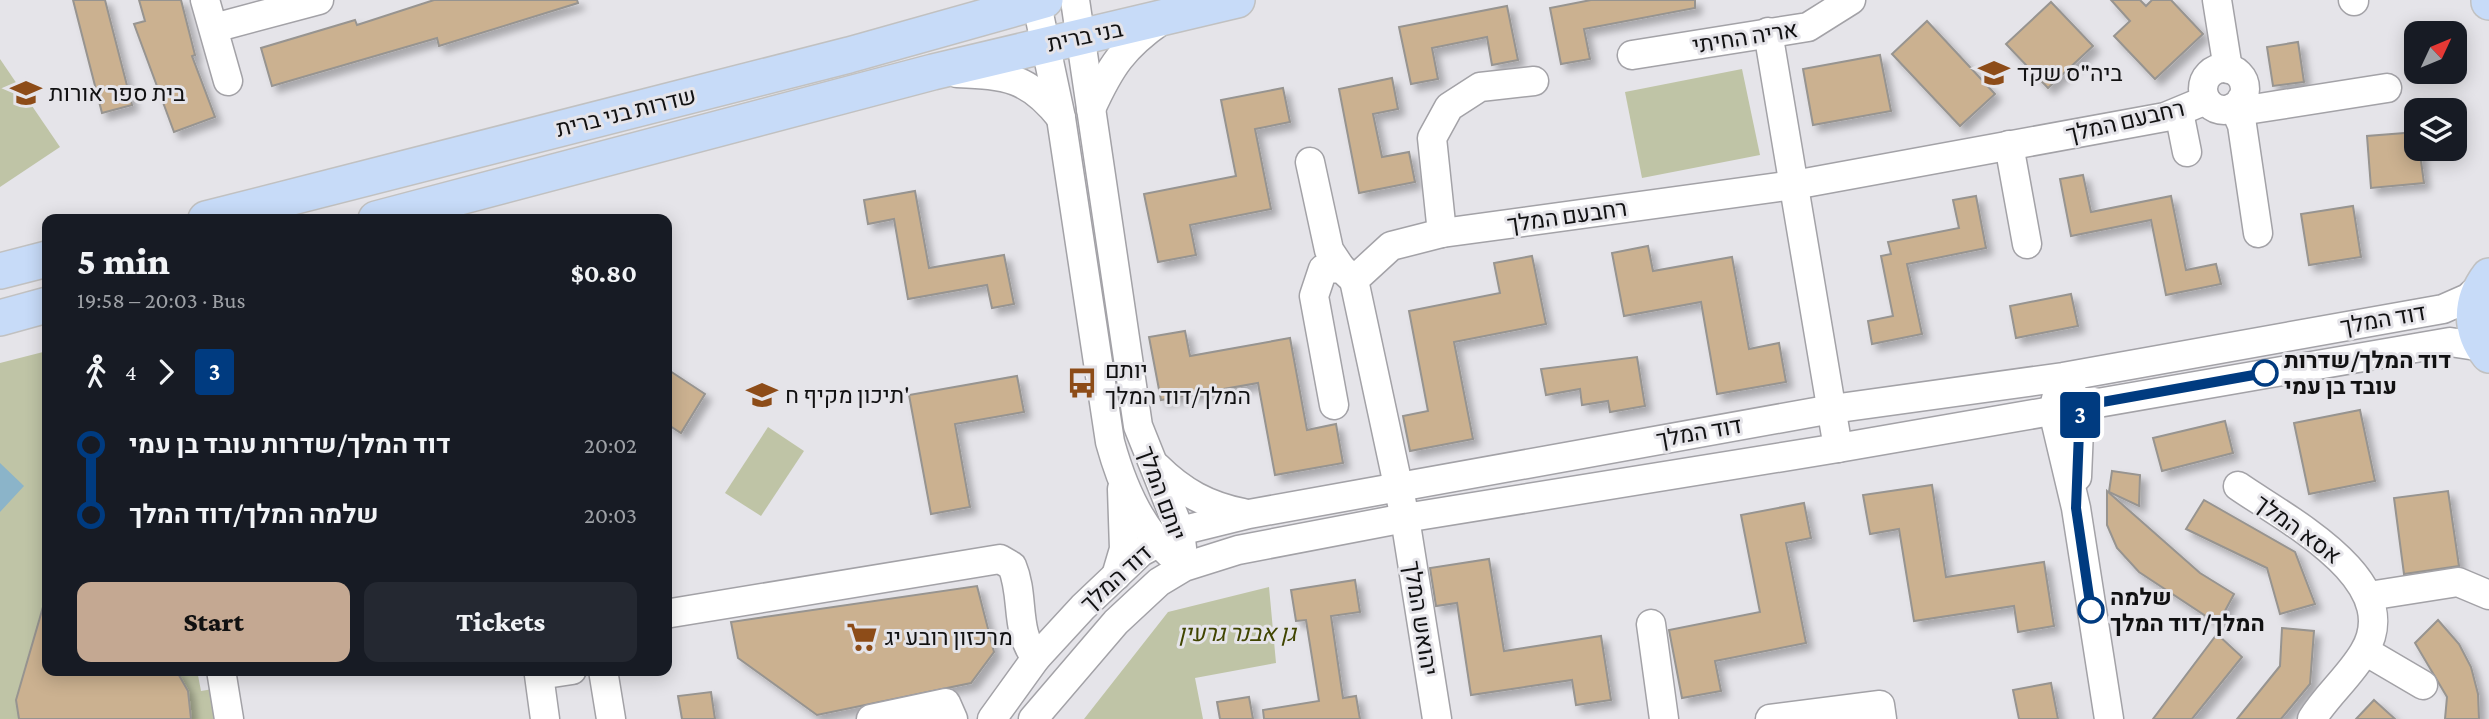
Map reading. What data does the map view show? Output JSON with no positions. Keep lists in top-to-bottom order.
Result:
{
  "streets": {
    "main road": ["בני ברית", "שדרות בני ברית"],
    "street": [
      "אריה החיתי",
      "רחבעם המלך",
      "דוד המלך",
      "יותם המלך",
      "אסא המלך",
      "יהואש המלך"
    ]
  },
  "crossings": [
    ["בני ברית", "שדרות בני ברית"],
    ["בני ברית", "יותם המלך"],
    ["דוד המלך", "יותם המלך"],
    ["דוד המלך", "יהואש המלך"]
  ],
  "parks": ["גן אבנר גרעין"],
  "places": {
    "school or university": ["ביה\"ס שקד", "בית ספר אורות", "תיכון מקיף ח'"],
    "other": ["דוד המלך/שדרות עובד בן עמי", "שלמה המלך/דוד המלך"],
    "bus stop": ["יותם המלך/דוד המלך"],
    "supermarket": ["מרכזון רובע יג"]
  },
  "lines": ["bus line 3"],
  "north": "top right",
  "page": {
    "on_map": "3",
    "heading": ["5 min", "19:58 – 20:03 · Bus", "$0.80"],
    "legs": ["4", "3"],
    "list": [
      {
        "name": "דוד המלך/שדרות עובד בן עמי",
        "value": "20:02"
      },
      {
        "name": "שלמה המלך/דוד המלך",
        "value": "20:03"
      }
    ],
    "buttons": ["Start", "Tickets"]
  }
}
